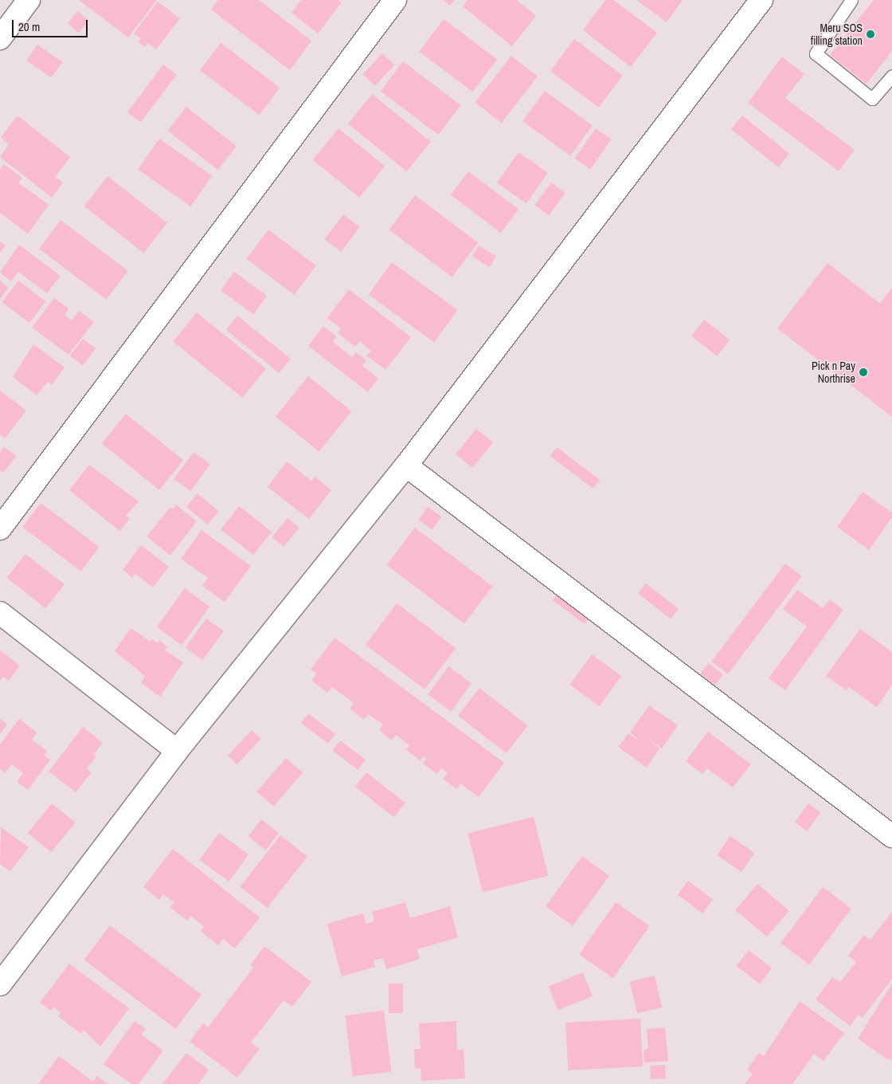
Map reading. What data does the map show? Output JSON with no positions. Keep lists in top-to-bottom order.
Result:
{
  "places": ["Meru SOS filling station", "Pick n Pay Northrise"],
  "scale_bar": "20 m"
}
